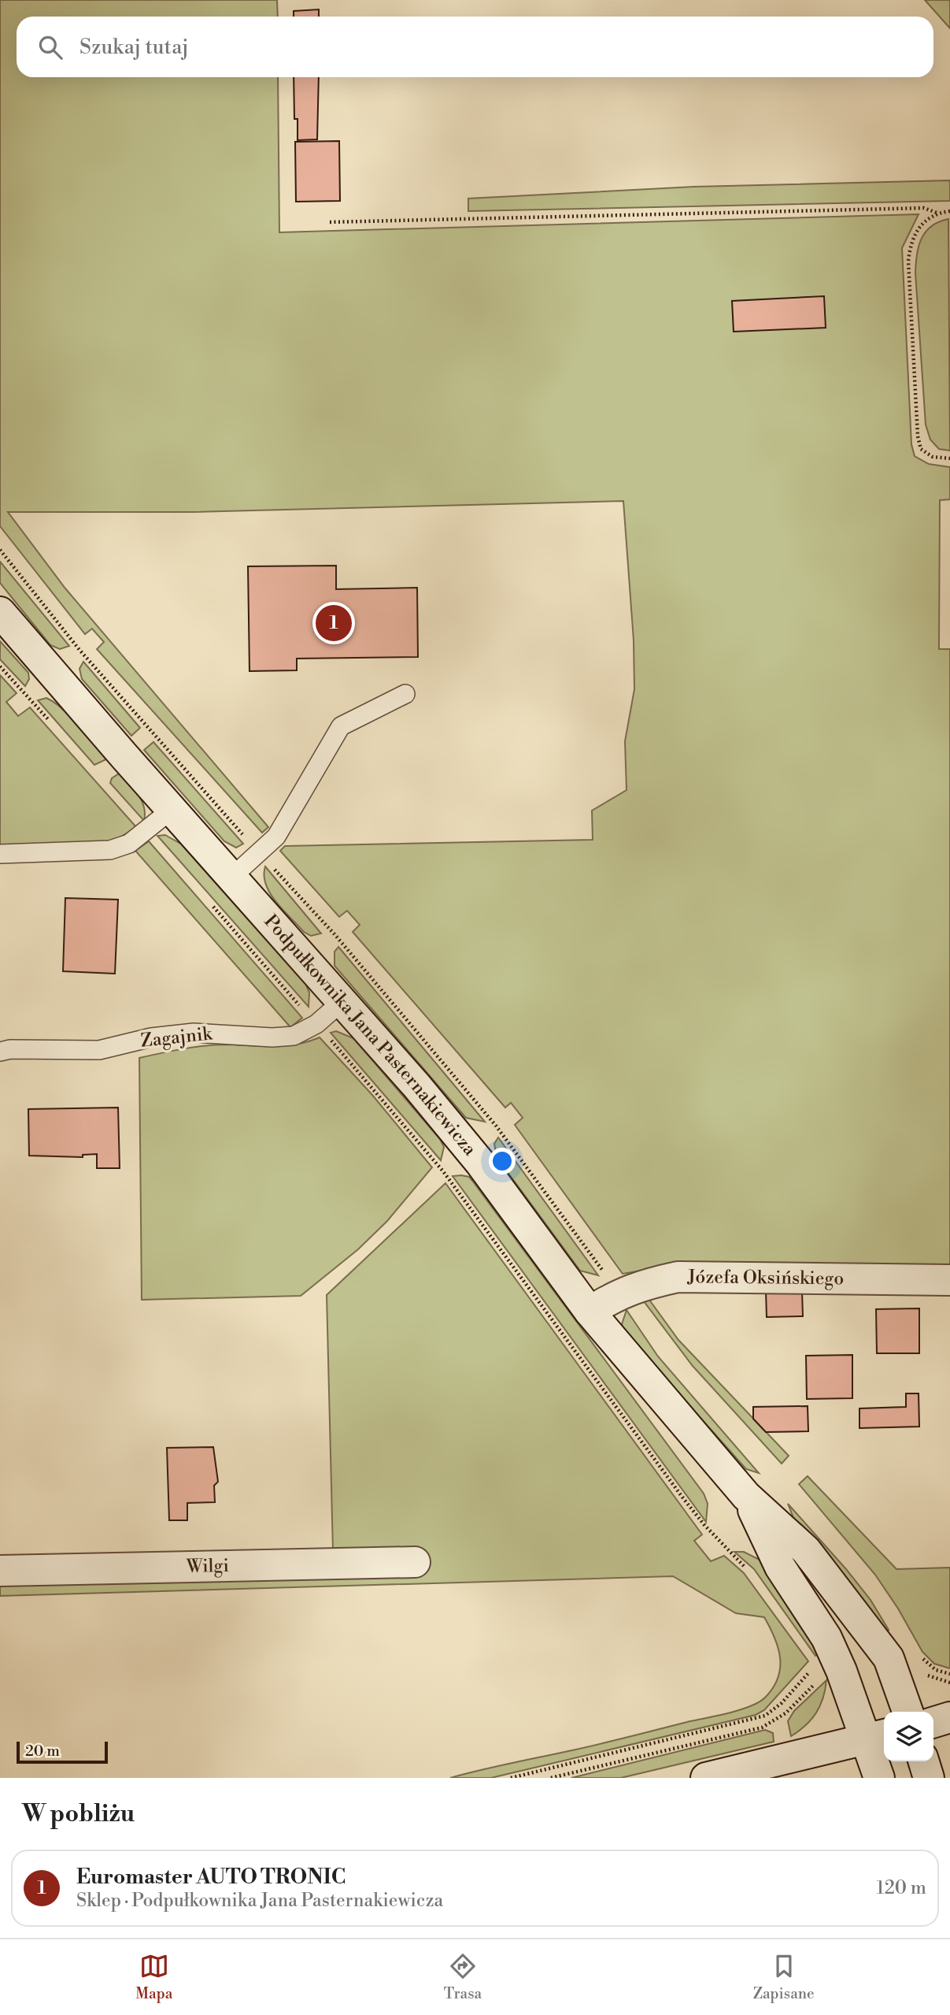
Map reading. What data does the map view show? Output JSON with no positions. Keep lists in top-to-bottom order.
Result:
{
  "streets": {
    "street": ["Podpułkownika Jana Pasternakiewicza", "Józefa Oksińskiego", "Wilgi"],
    "lane": ["Zagajnik"]
  },
  "crossings": [
    ["Podpułkownika Jana Pasternakiewicza", "Zagajnik"],
    ["Podpułkownika Jana Pasternakiewicza", "Józefa Oksińskiego"]
  ],
  "scale_bar": "20 m",
  "page": {
    "search": "Szukaj tutaj",
    "pins": "1",
    "scale": "20 m",
    "heading": "W pobliżu",
    "list": [
      {
        "mark": "1",
        "name": "Euromaster AUTO TRONIC",
        "note": "Sklep · Podpułkownika Jana Pasternakiewicza",
        "value": "120 m"
      }
    ],
    "nav": ["Mapa", "Trasa", "Zapisane"]
  }
}
